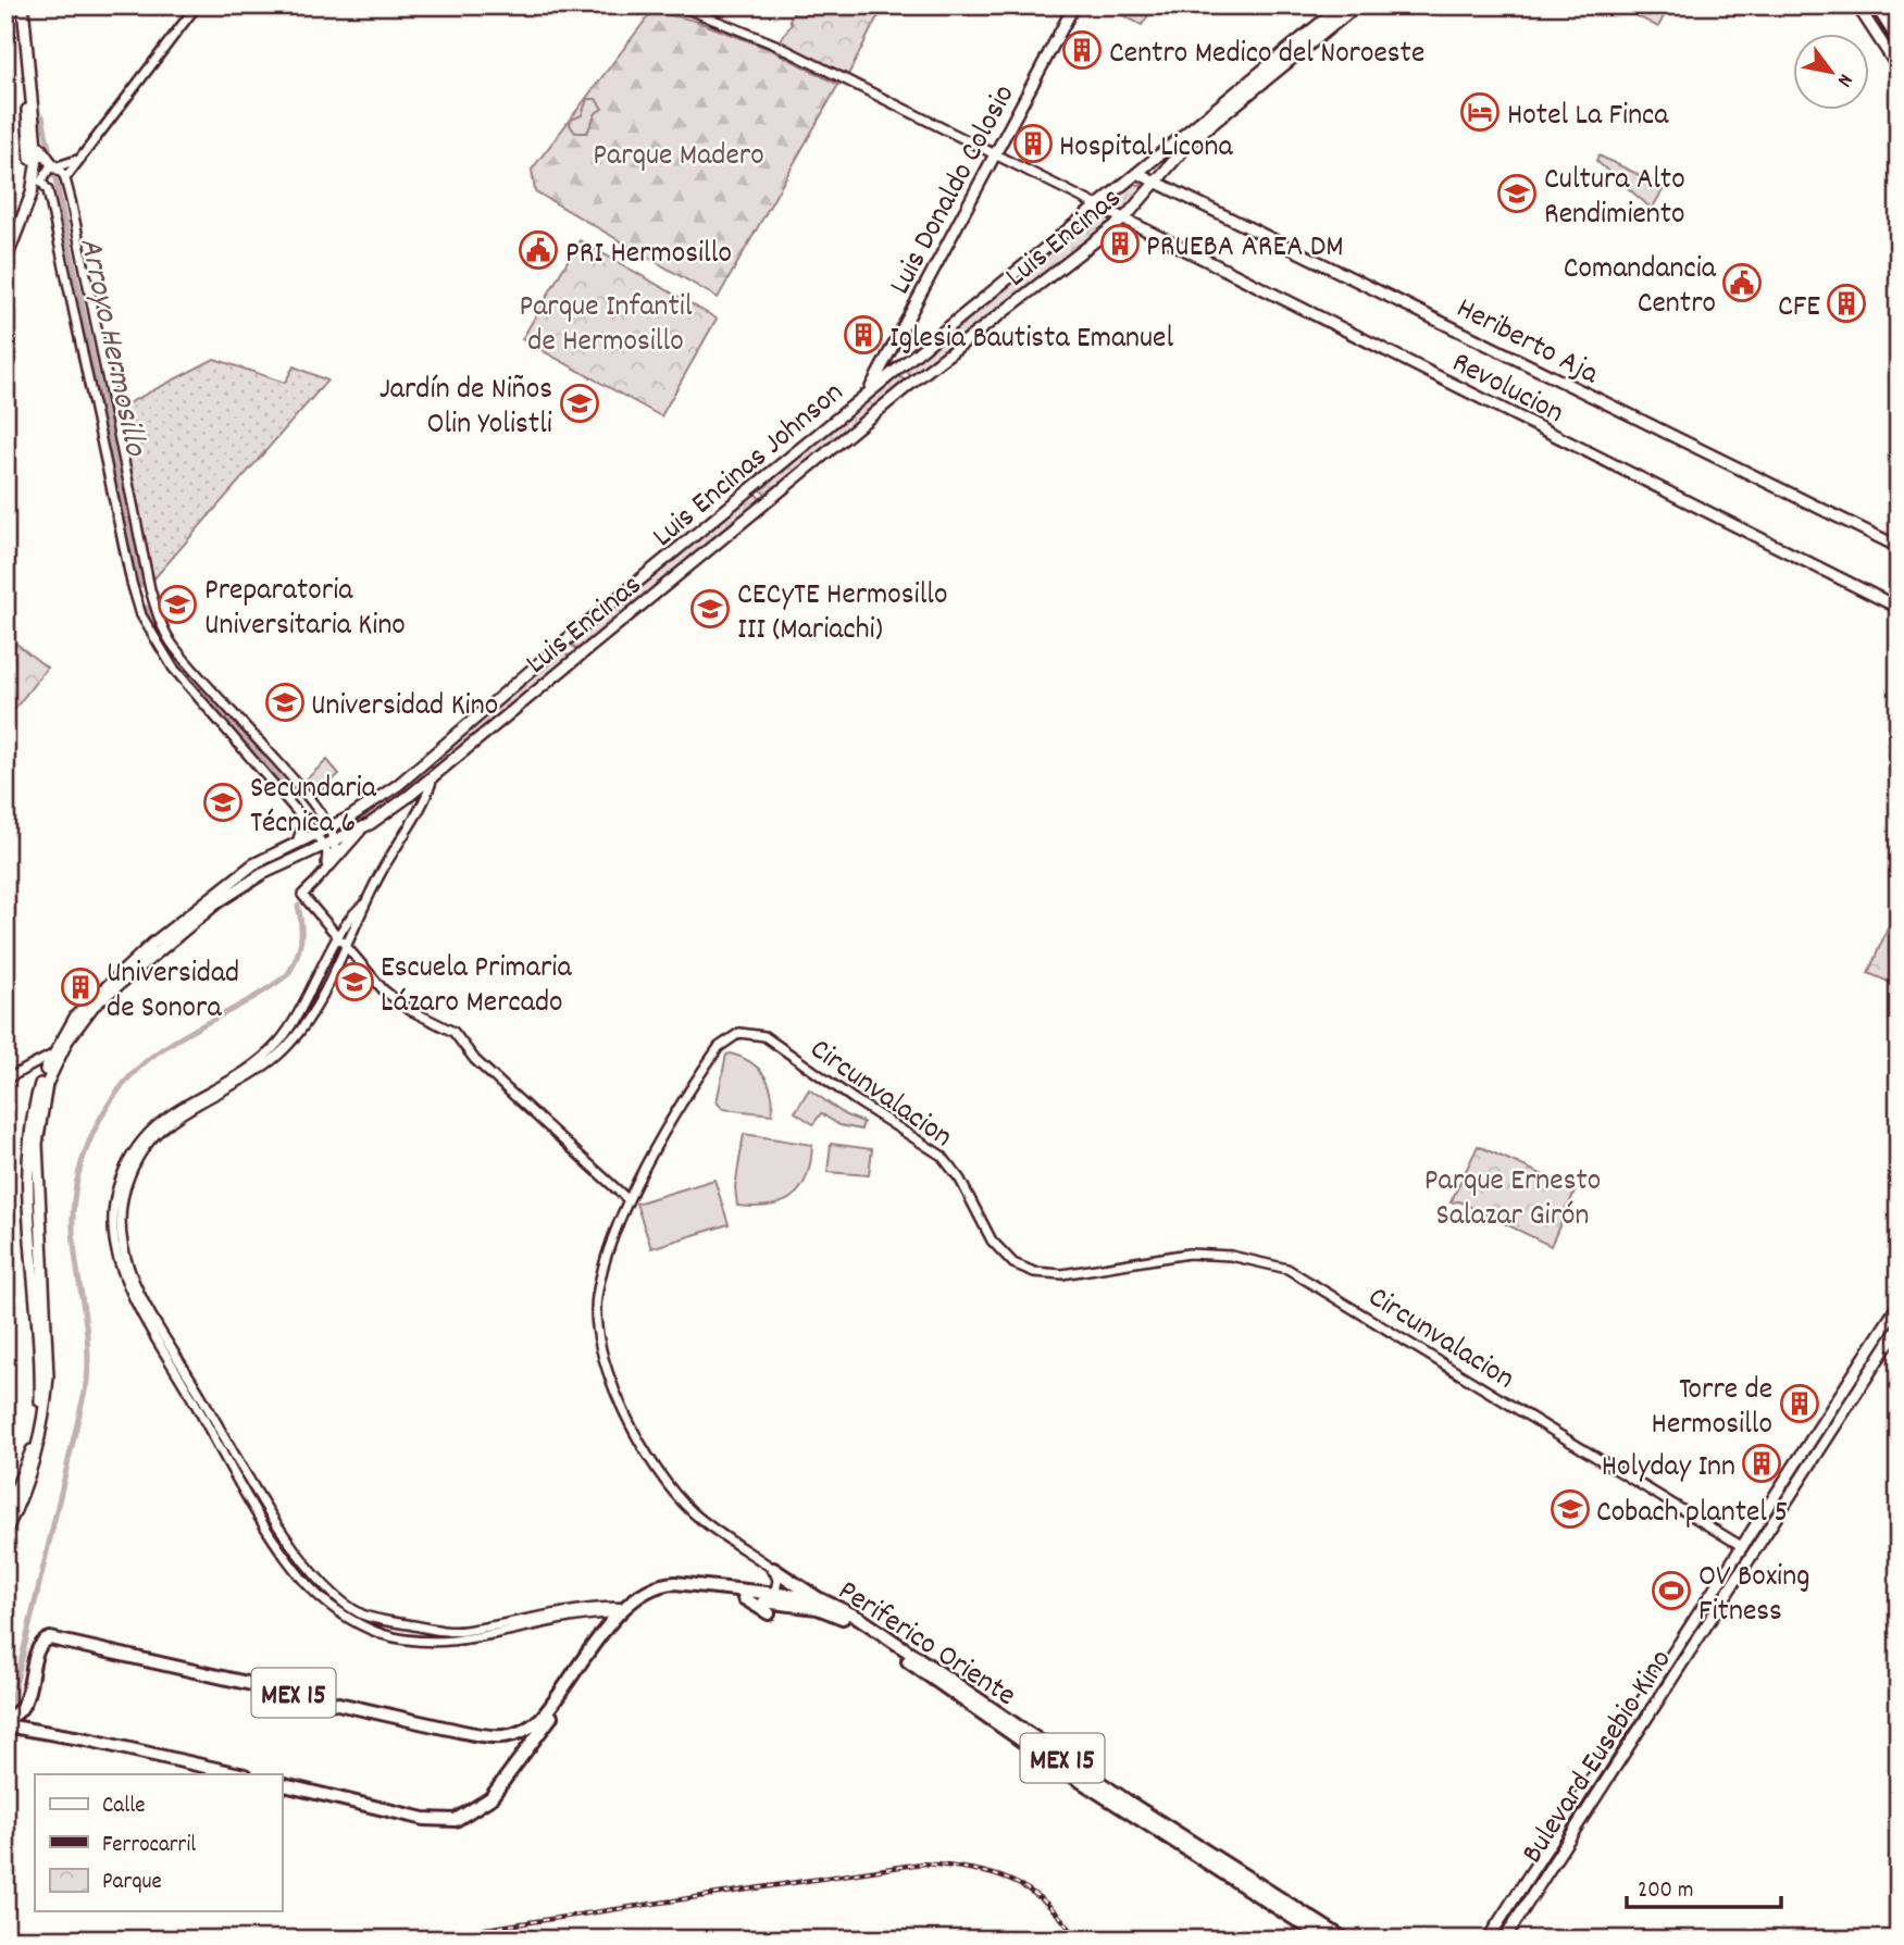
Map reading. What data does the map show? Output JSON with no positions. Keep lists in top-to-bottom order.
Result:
{
  "streets": {
    "highway": ["Periferico Oriente", "MEX 15"],
    "main road": [
      "Luis Donaldo Colosio",
      "Luis Encinas",
      "Heriberto Aja",
      "Revolucion",
      "Luis Encinas Johnson",
      "Bulevard Eusebio Kino"
    ],
    "street": ["Circunvalacion"]
  },
  "crossings": [
    ["Luis Donaldo Colosio", "Luis Encinas Johnson"],
    ["Luis Encinas", "Heriberto Aja"],
    ["Luis Encinas", "Revolucion"],
    ["Luis Encinas", "Luis Encinas Johnson"],
    ["Heriberto Aja", "Luis Encinas Johnson"],
    ["Revolucion", "Luis Encinas Johnson"],
    ["Periferico Oriente", "MEX 15"]
  ],
  "water": ["Arroyo Hermosillo"],
  "parks": ["Parque Madero", "Parque Infantil de Hermosillo", "Parque Ernesto Salazar Girón"],
  "places": {
    "building": [
      "Centro Medico del Noroeste",
      "Hospital Licona",
      "PRUEBA AREA DM",
      "CFE",
      "Iglesia Bautista Emanuel",
      "Universidad de Sonora",
      "Torre de Hermosillo",
      "Holyday Inn"
    ],
    "hotel": ["Hotel La Finca"],
    "school or university": [
      "Cultura Alto Rendimiento",
      "Jardín de Niños Olin Yolistli",
      "Preparatoria Universitaria Kino",
      "CECyTE Hermosillo III (Mariachi)",
      "Universidad Kino",
      "Secundaria Técnica 6",
      "Escuela Primaria Lázaro Mercado",
      "Cobach plantel 5"
    ],
    "public building": ["PRI Hermosillo", "Comandancia Centro"],
    "sports": ["OV Boxing Fitness"]
  },
  "legend": ["Calle", "Ferrocarril", "Parque"],
  "scale_bar": "200 m",
  "north": "bottom right"
}
